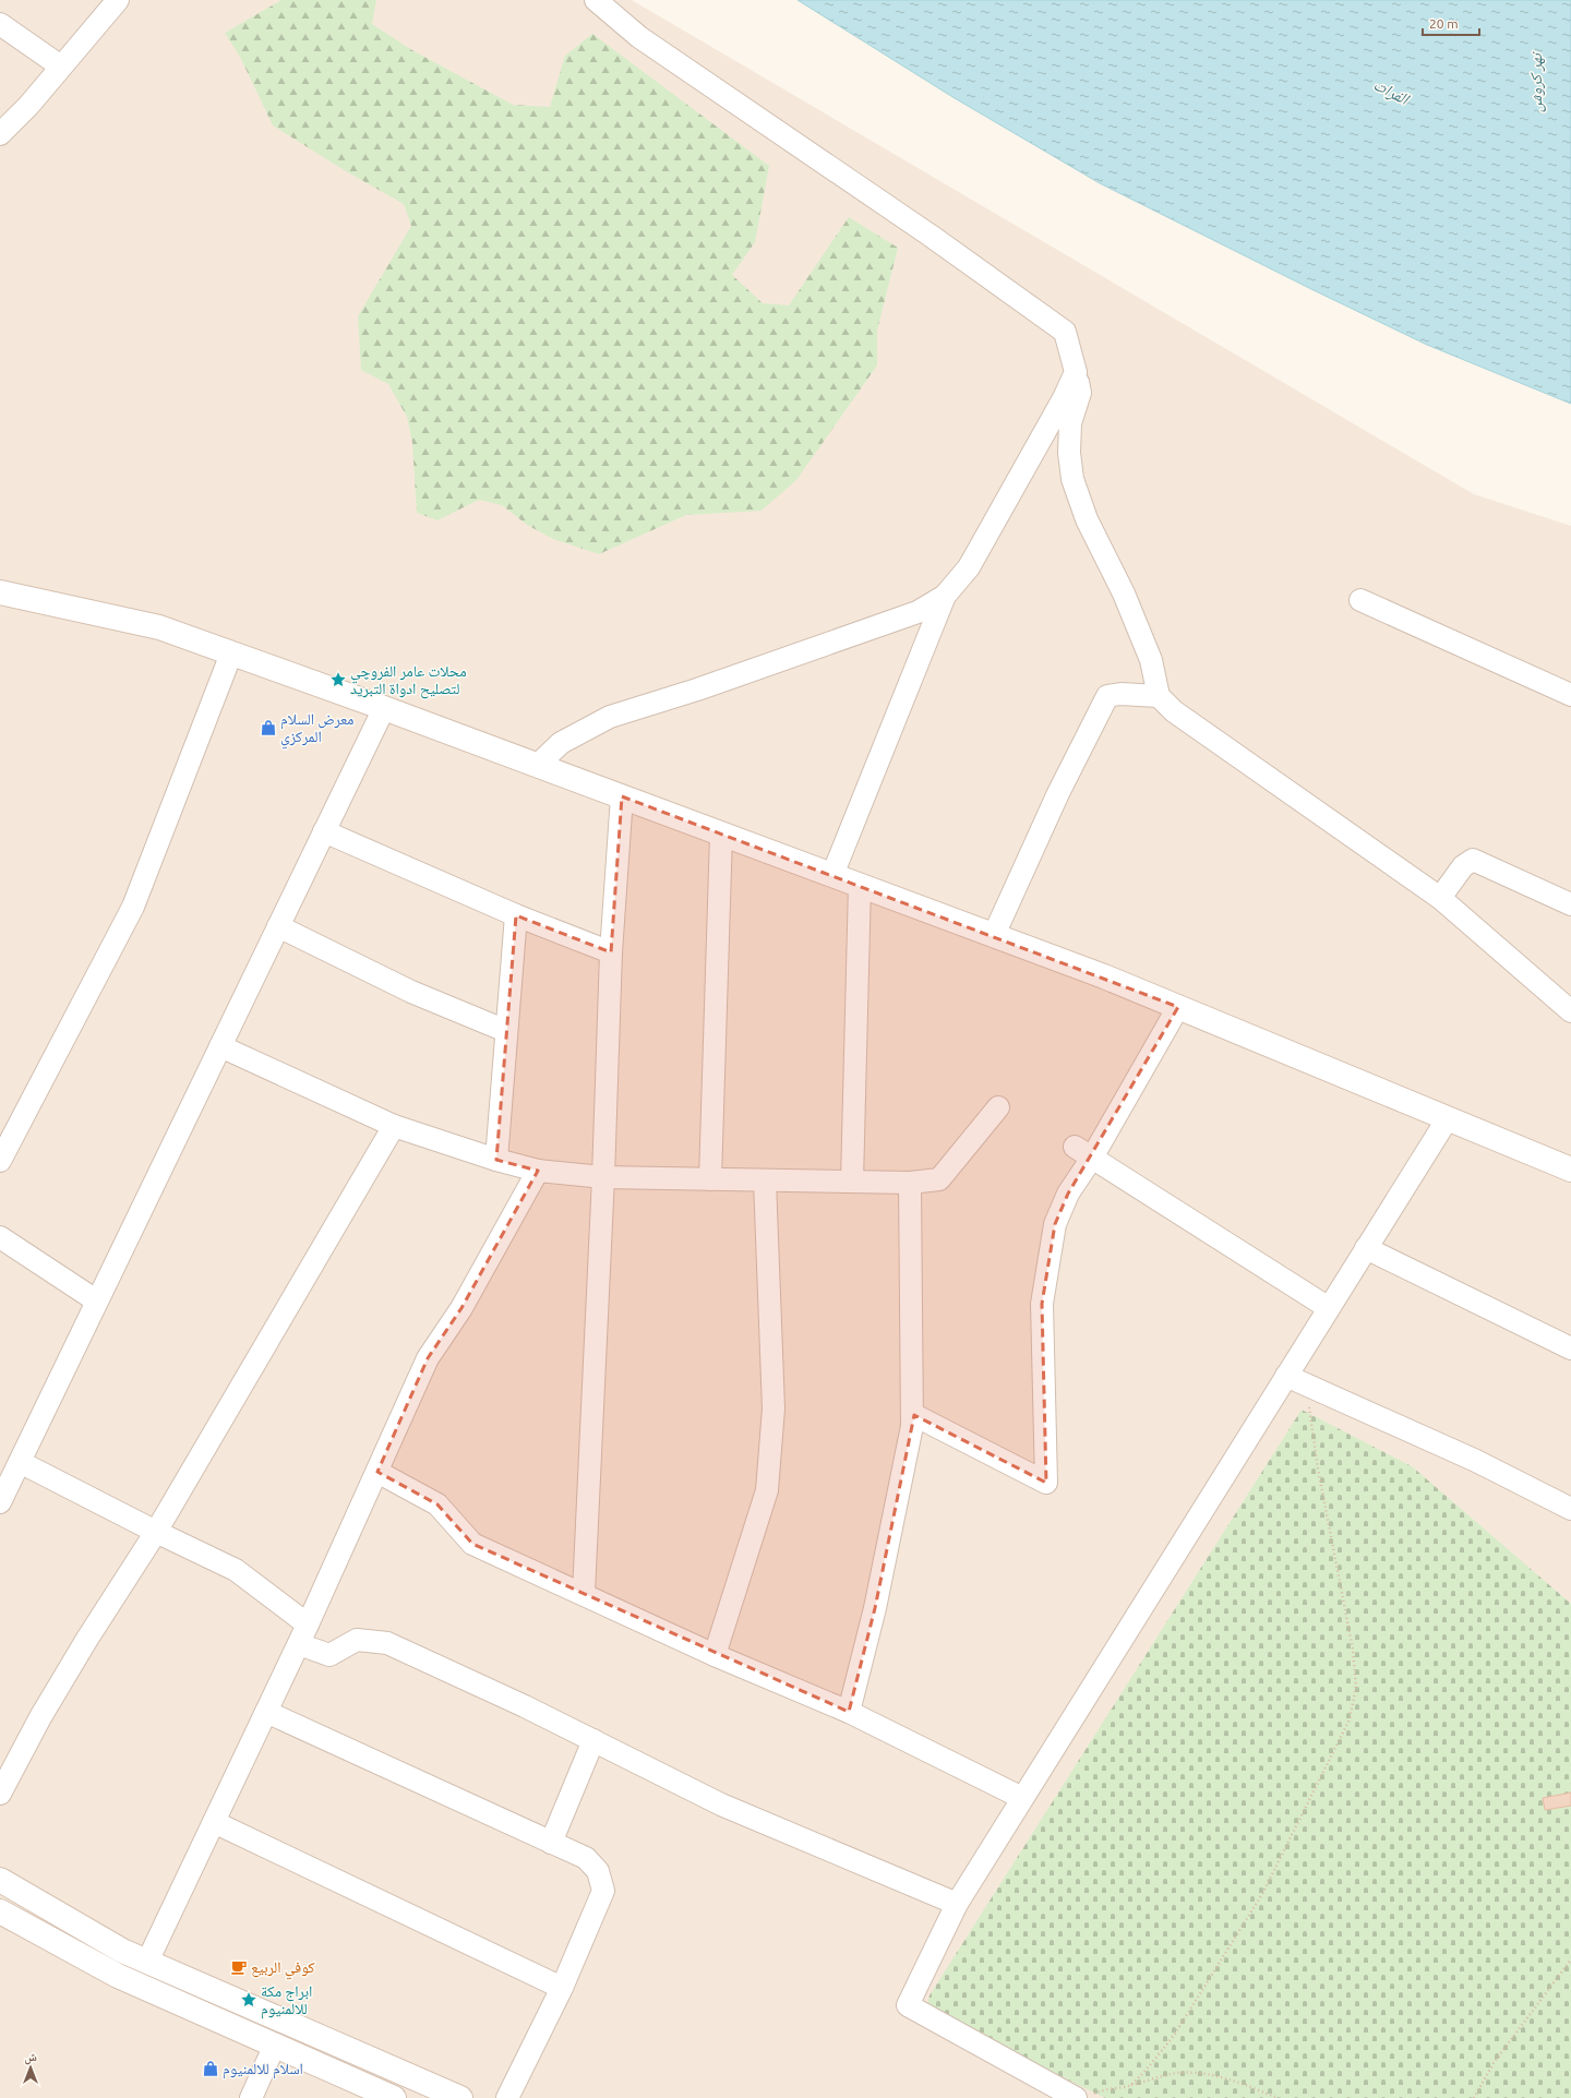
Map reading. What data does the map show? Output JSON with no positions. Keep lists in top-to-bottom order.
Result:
{
  "water": ["نهر كروش", "الفرات"],
  "places": {
    "place": ["محلات عامر الفروچي لتصليح ادواة التبريد", "ابراج مكة للالمنيوم"],
    "shop": ["معرض السلام المركزي", "اسلام للالمنيوم"],
    "cafe": ["كوفي الربيع"]
  },
  "scale_bar": "20 m",
  "north": "top"
}
